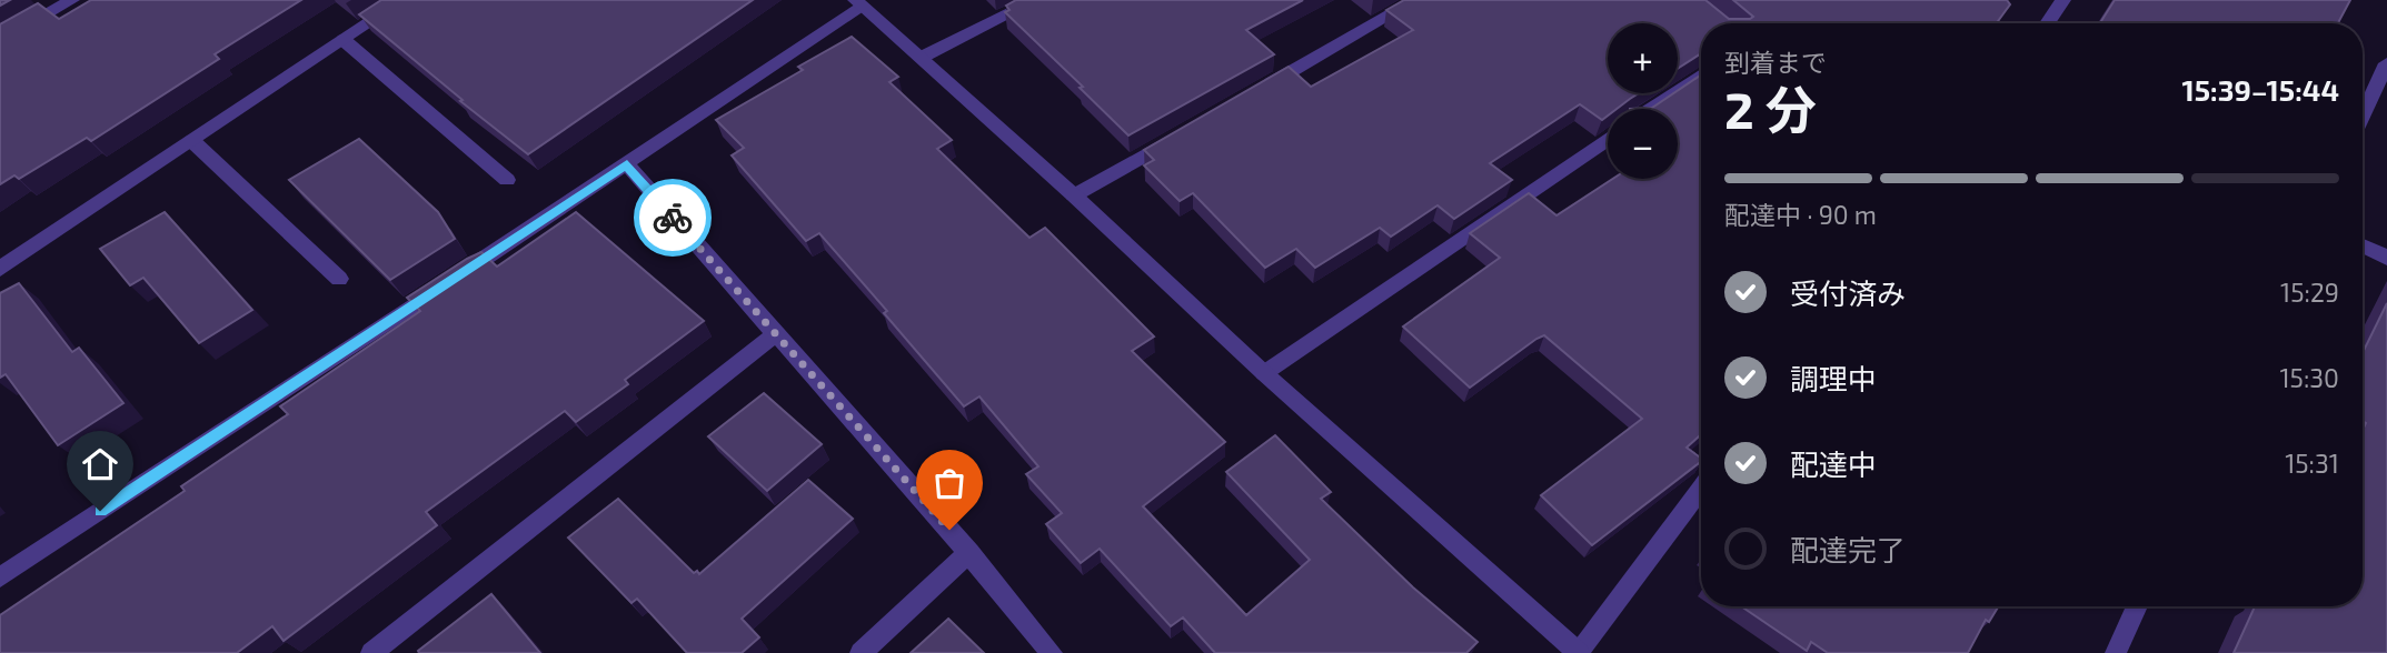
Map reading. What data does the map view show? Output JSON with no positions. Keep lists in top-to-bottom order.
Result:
{
  "page": {
    "map_buttons": ["+", "−"],
    "heading": ["2 分", "到着まで", "15:39–15:44"],
    "bar": "配達中 · 90 m",
    "list": [
      ["受付済み", "15:29"],
      ["調理中", "15:30"],
      ["配達中", "15:31"],
      "配達完了"
    ]
  }
}
